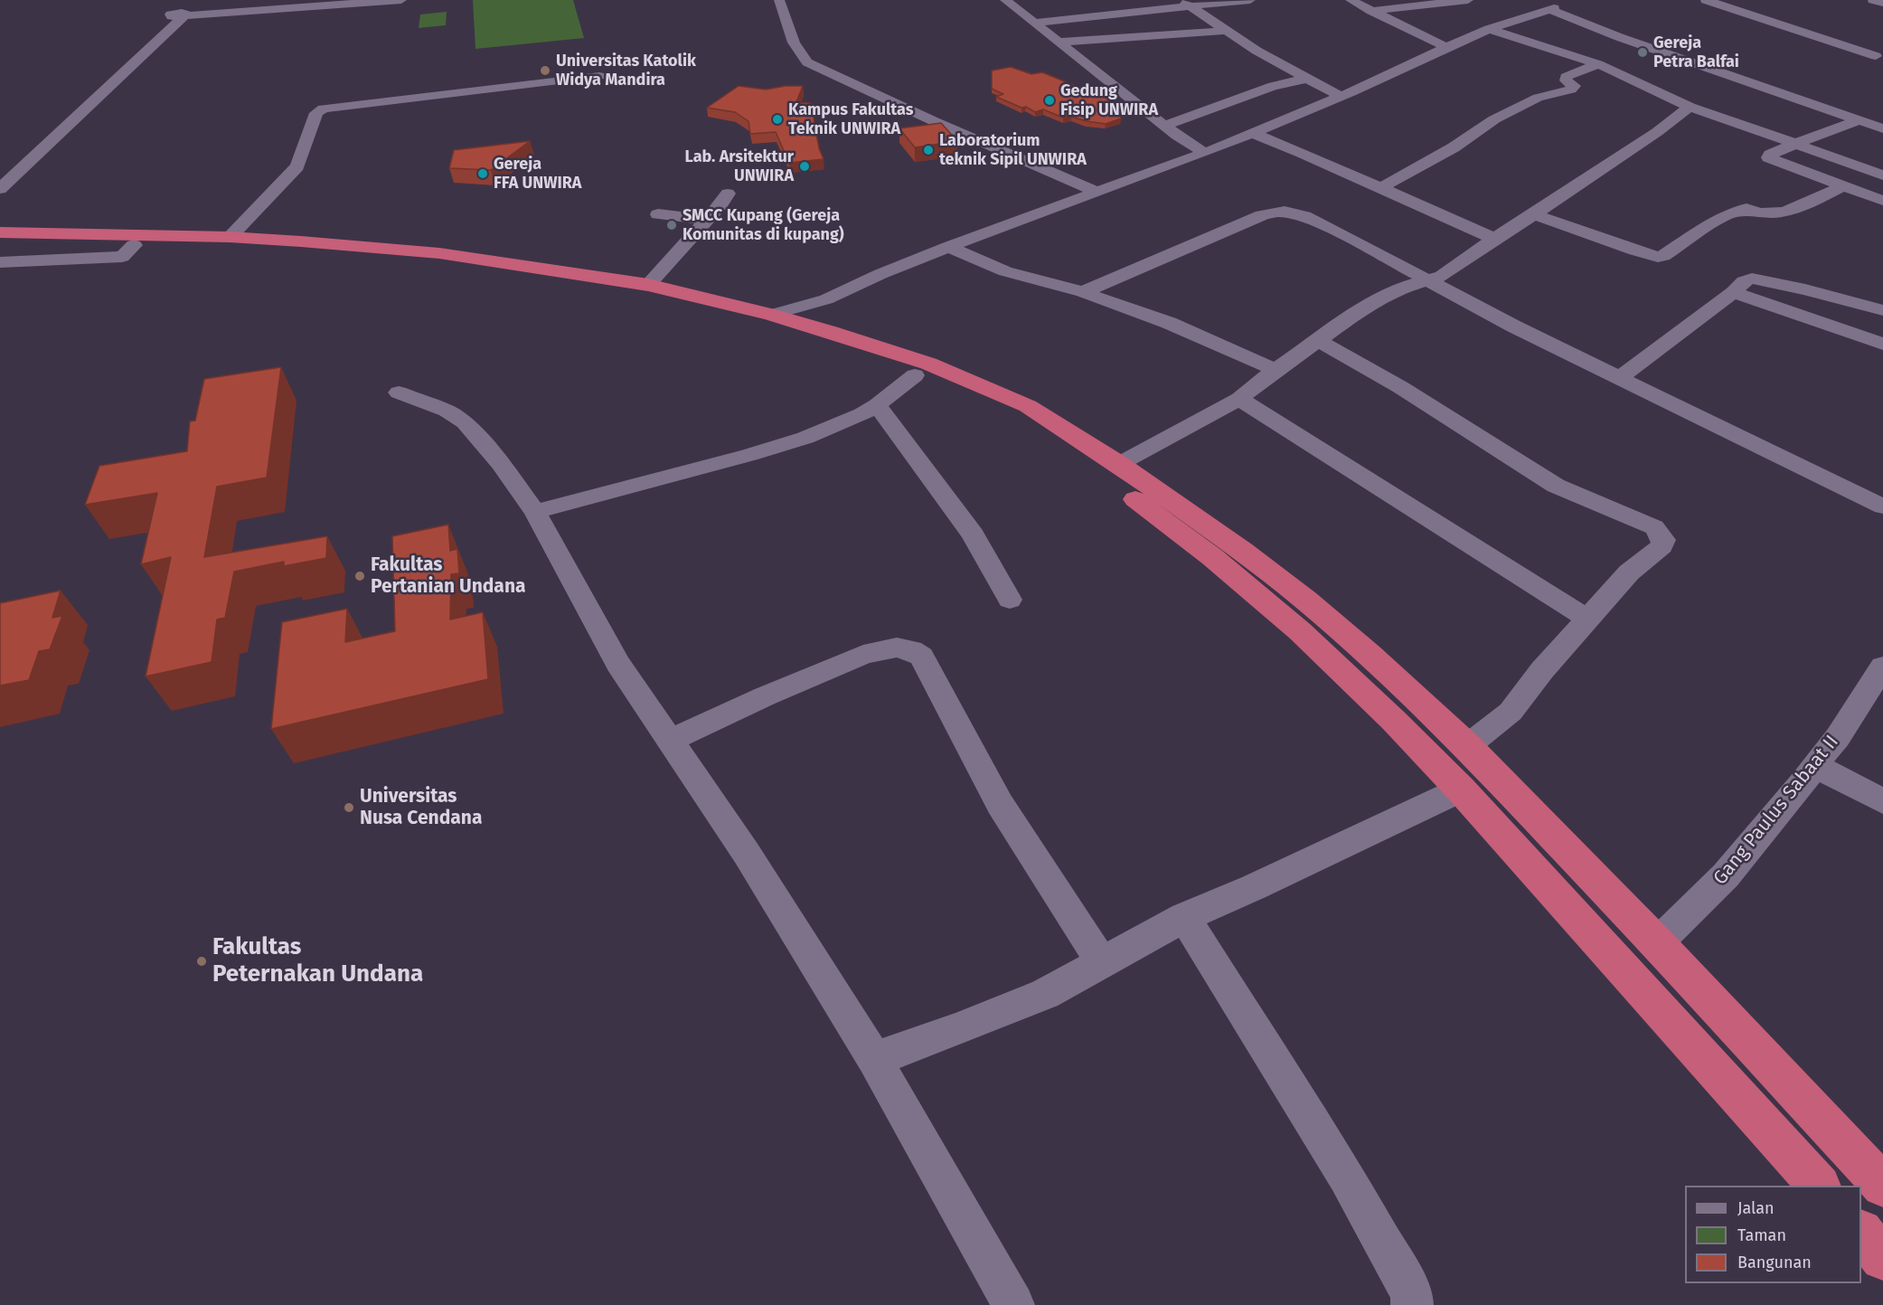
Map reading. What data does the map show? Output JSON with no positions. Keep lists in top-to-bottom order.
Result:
{
  "streets": {
    "street": ["Gang Paulus Sabaat II"]
  },
  "places": [
    "Gereja Petra Balfai",
    "Universitas Katolik Widya Mandira",
    "Gedung Fisip UNWIRA",
    "Kampus Fakultas Teknik UNWIRA",
    "Laboratorium teknik Sipil UNWIRA",
    "Lab. Arsitektur UNWIRA",
    "Gereja FFA UNWIRA",
    "SMCC Kupang (Gereja Komunitas di kupang)",
    "Fakultas Pertanian Undana",
    "Universitas Nusa Cendana",
    "Fakultas Peternakan Undana"
  ],
  "legend": ["Jalan", "Taman", "Bangunan"]
}
